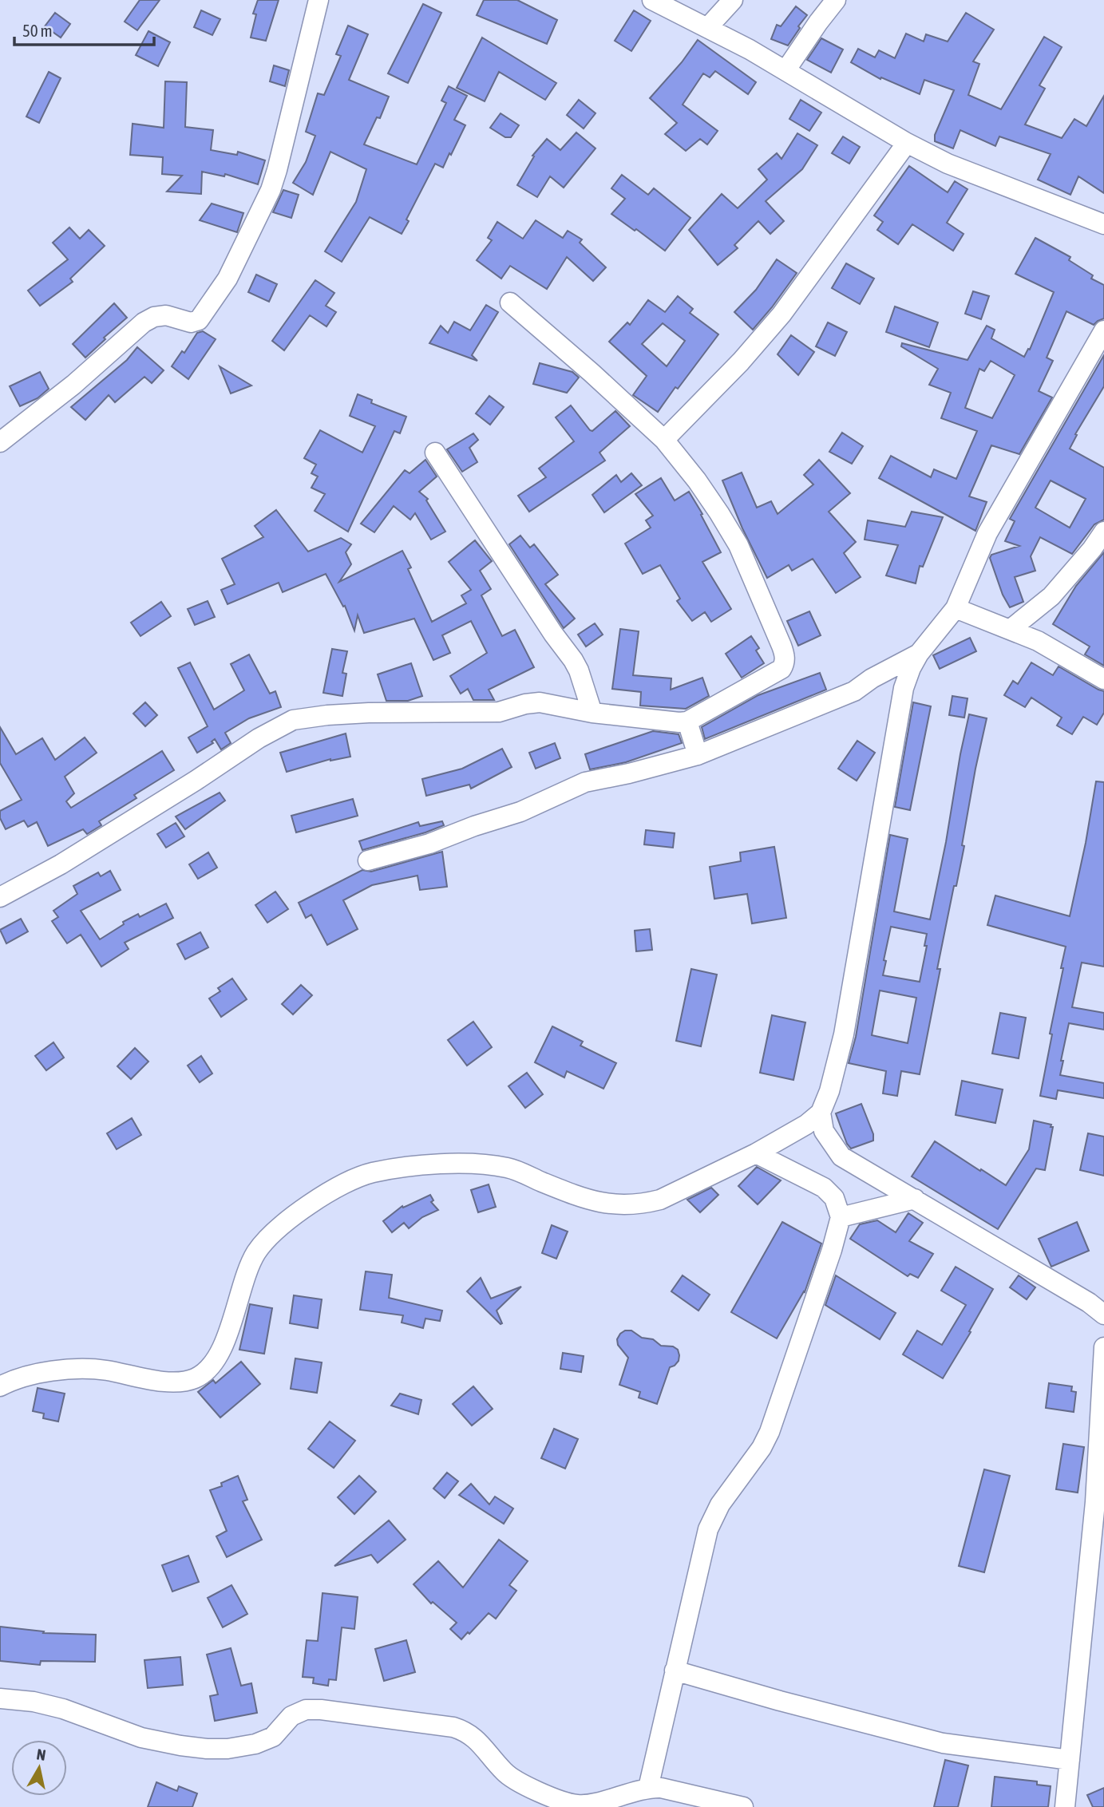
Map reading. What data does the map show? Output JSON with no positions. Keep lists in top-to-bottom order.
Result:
{
  "scale_bar": "50 m",
  "north": "top"
}
